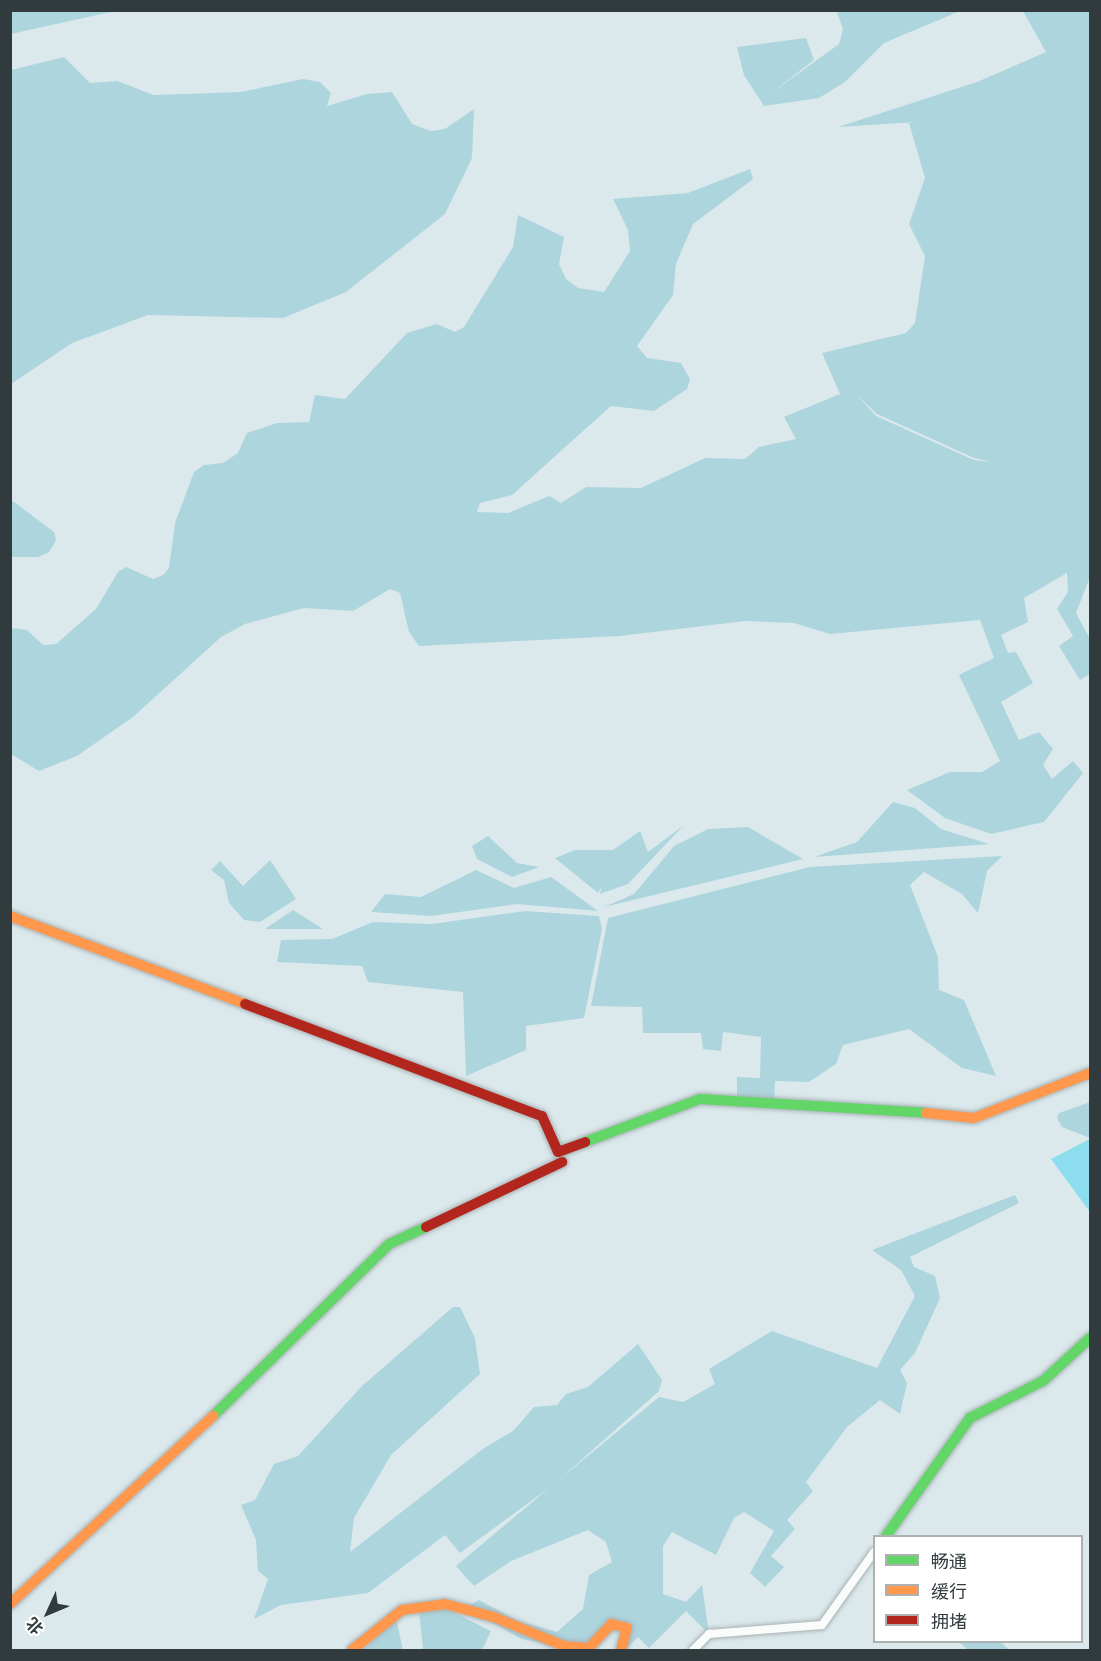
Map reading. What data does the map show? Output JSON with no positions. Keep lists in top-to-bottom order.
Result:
{
  "legend": ["畅通", "缓行", "拥堵"],
  "north": "bottom left"
}
